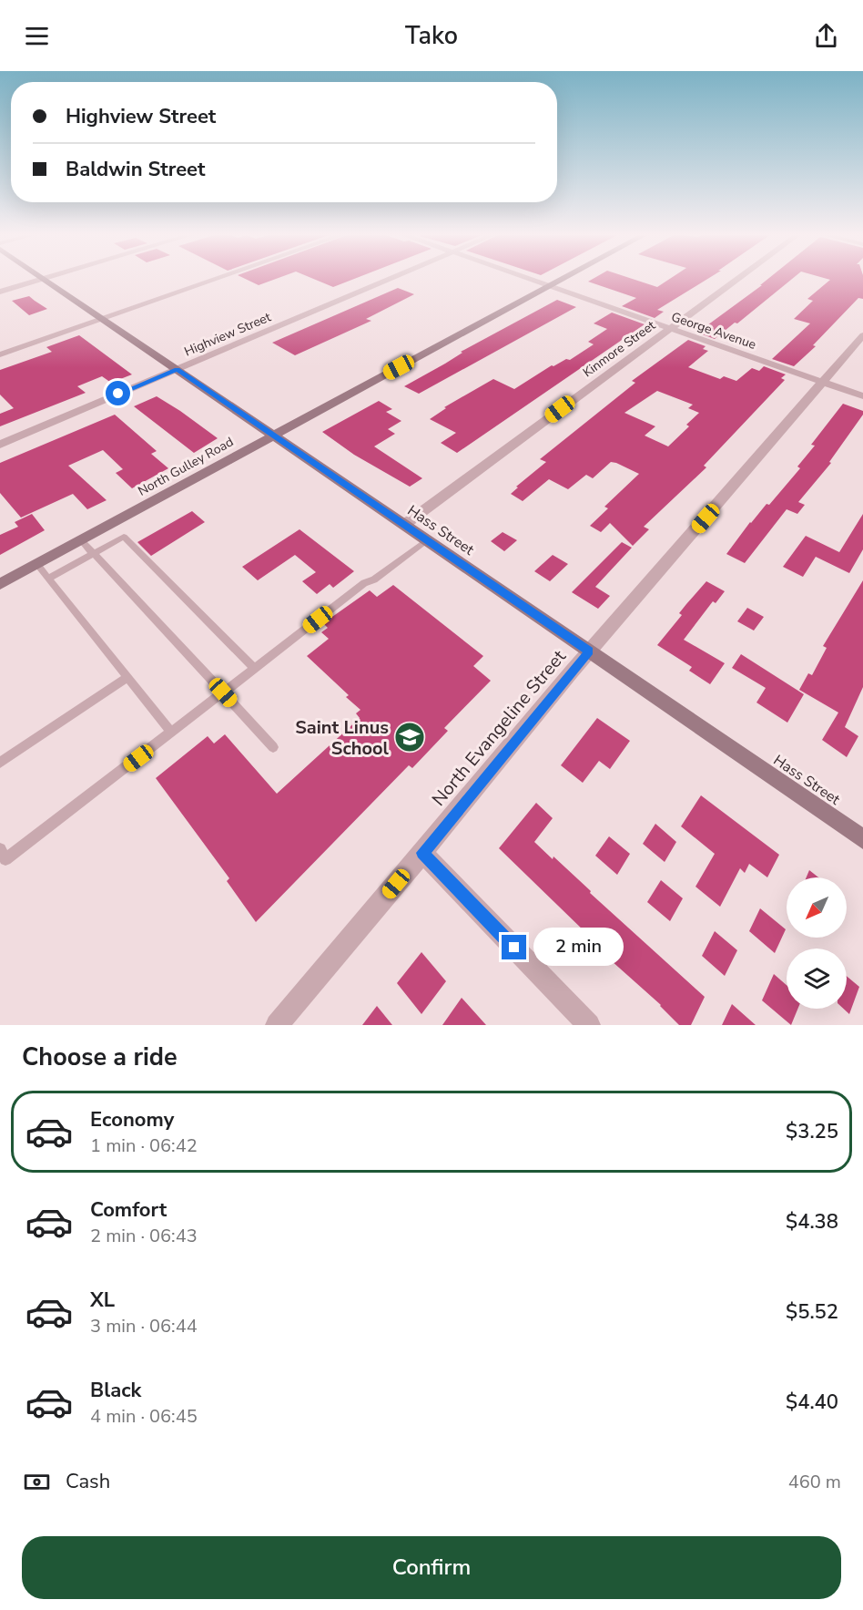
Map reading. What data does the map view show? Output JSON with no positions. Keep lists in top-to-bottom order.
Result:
{
  "streets": {
    "street": [
      "George Avenue",
      "Highview Street",
      "Kinmore Street",
      "North Gulley Road",
      "Hass Street",
      "North Evangeline Street"
    ]
  },
  "crossings": [
    ["George Avenue", "Kinmore Street"],
    ["George Avenue", "North Gulley Road"],
    ["George Avenue", "North Evangeline Street"],
    ["Highview Street", "Hass Street"],
    ["Kinmore Street", "Hass Street"],
    ["North Gulley Road", "Hass Street"],
    ["Hass Street", "North Evangeline Street"]
  ],
  "places": {
    "school or university": ["Saint Linus School"]
  },
  "north": "bottom left",
  "page": {
    "header": "Tako",
    "banner": ["Highview Street", "Baldwin Street"],
    "bubble": "2 min",
    "heading": "Choose a ride",
    "list": [
      {
        "name": "Economy",
        "note": "1 min · 06:42",
        "value": "$3.25"
      },
      {
        "name": "Comfort",
        "note": "2 min · 06:43",
        "value": "$4.38"
      },
      {
        "name": "XL",
        "note": "3 min · 06:44",
        "value": "$5.52"
      },
      {
        "name": "Black",
        "note": "4 min · 06:45",
        "value": "$4.40"
      }
    ],
    "pay": ["Cash", "460 m"],
    "buttons": "Confirm"
  }
}
